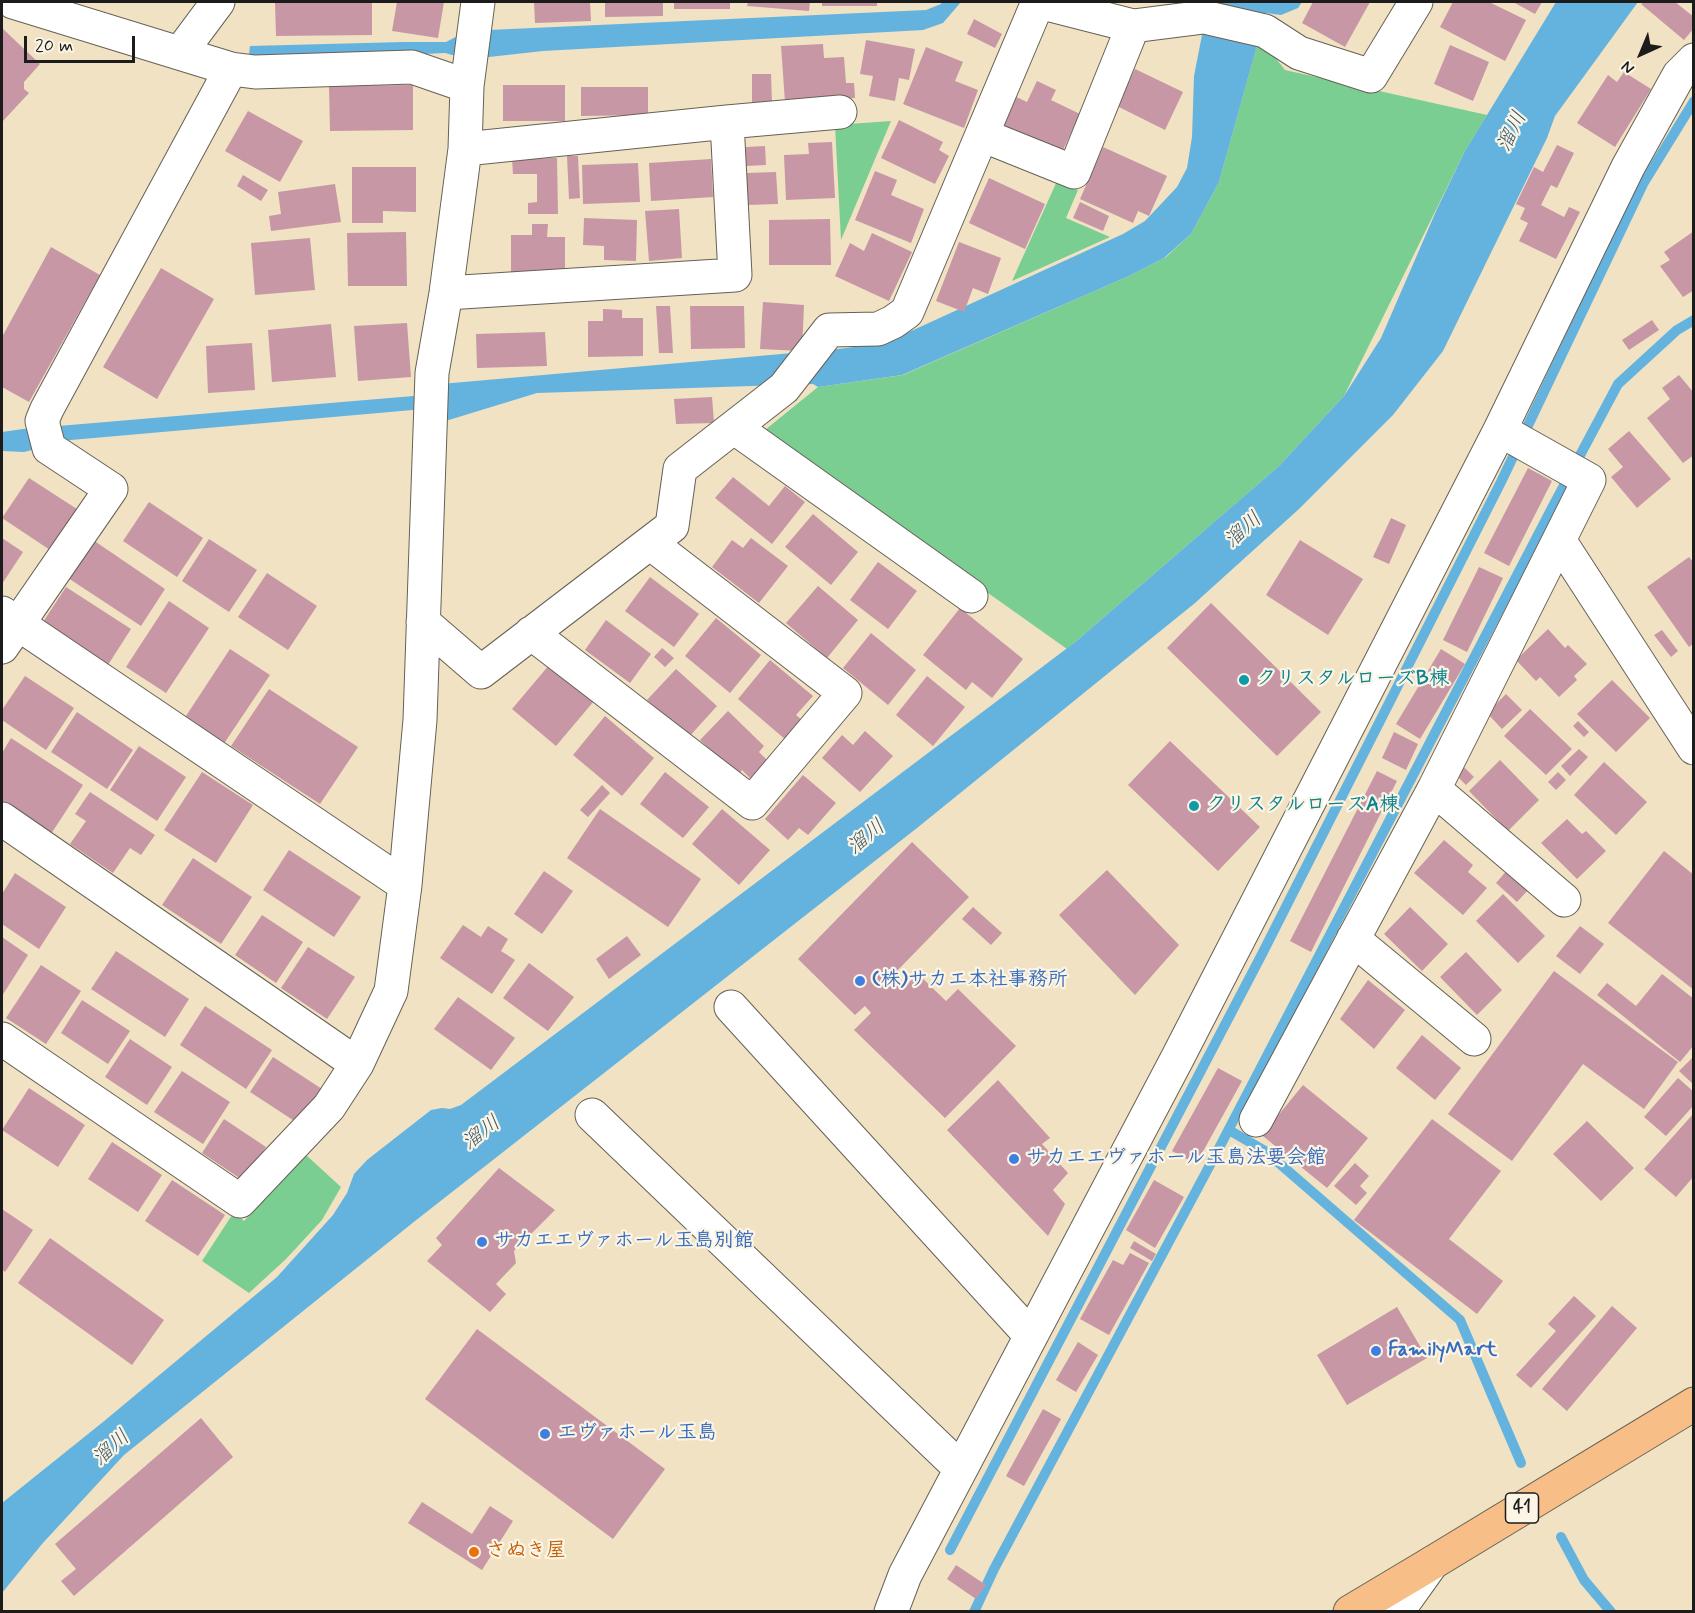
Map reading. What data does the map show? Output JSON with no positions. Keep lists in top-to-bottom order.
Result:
{
  "streets": {
    "main road": ["41"]
  },
  "water": ["溜川"],
  "places": [
    "クリスタルローズB棟",
    "クリスタルローズA棟",
    "(株)サカエ本社事務所",
    "サカエエヴァホール玉島法要会館",
    "サカエエヴァホール玉島別館",
    "FamilyMart",
    "エヴァホール玉島",
    "さぬき屋"
  ],
  "scale_bar": "20 m",
  "north": "bottom left"
}
